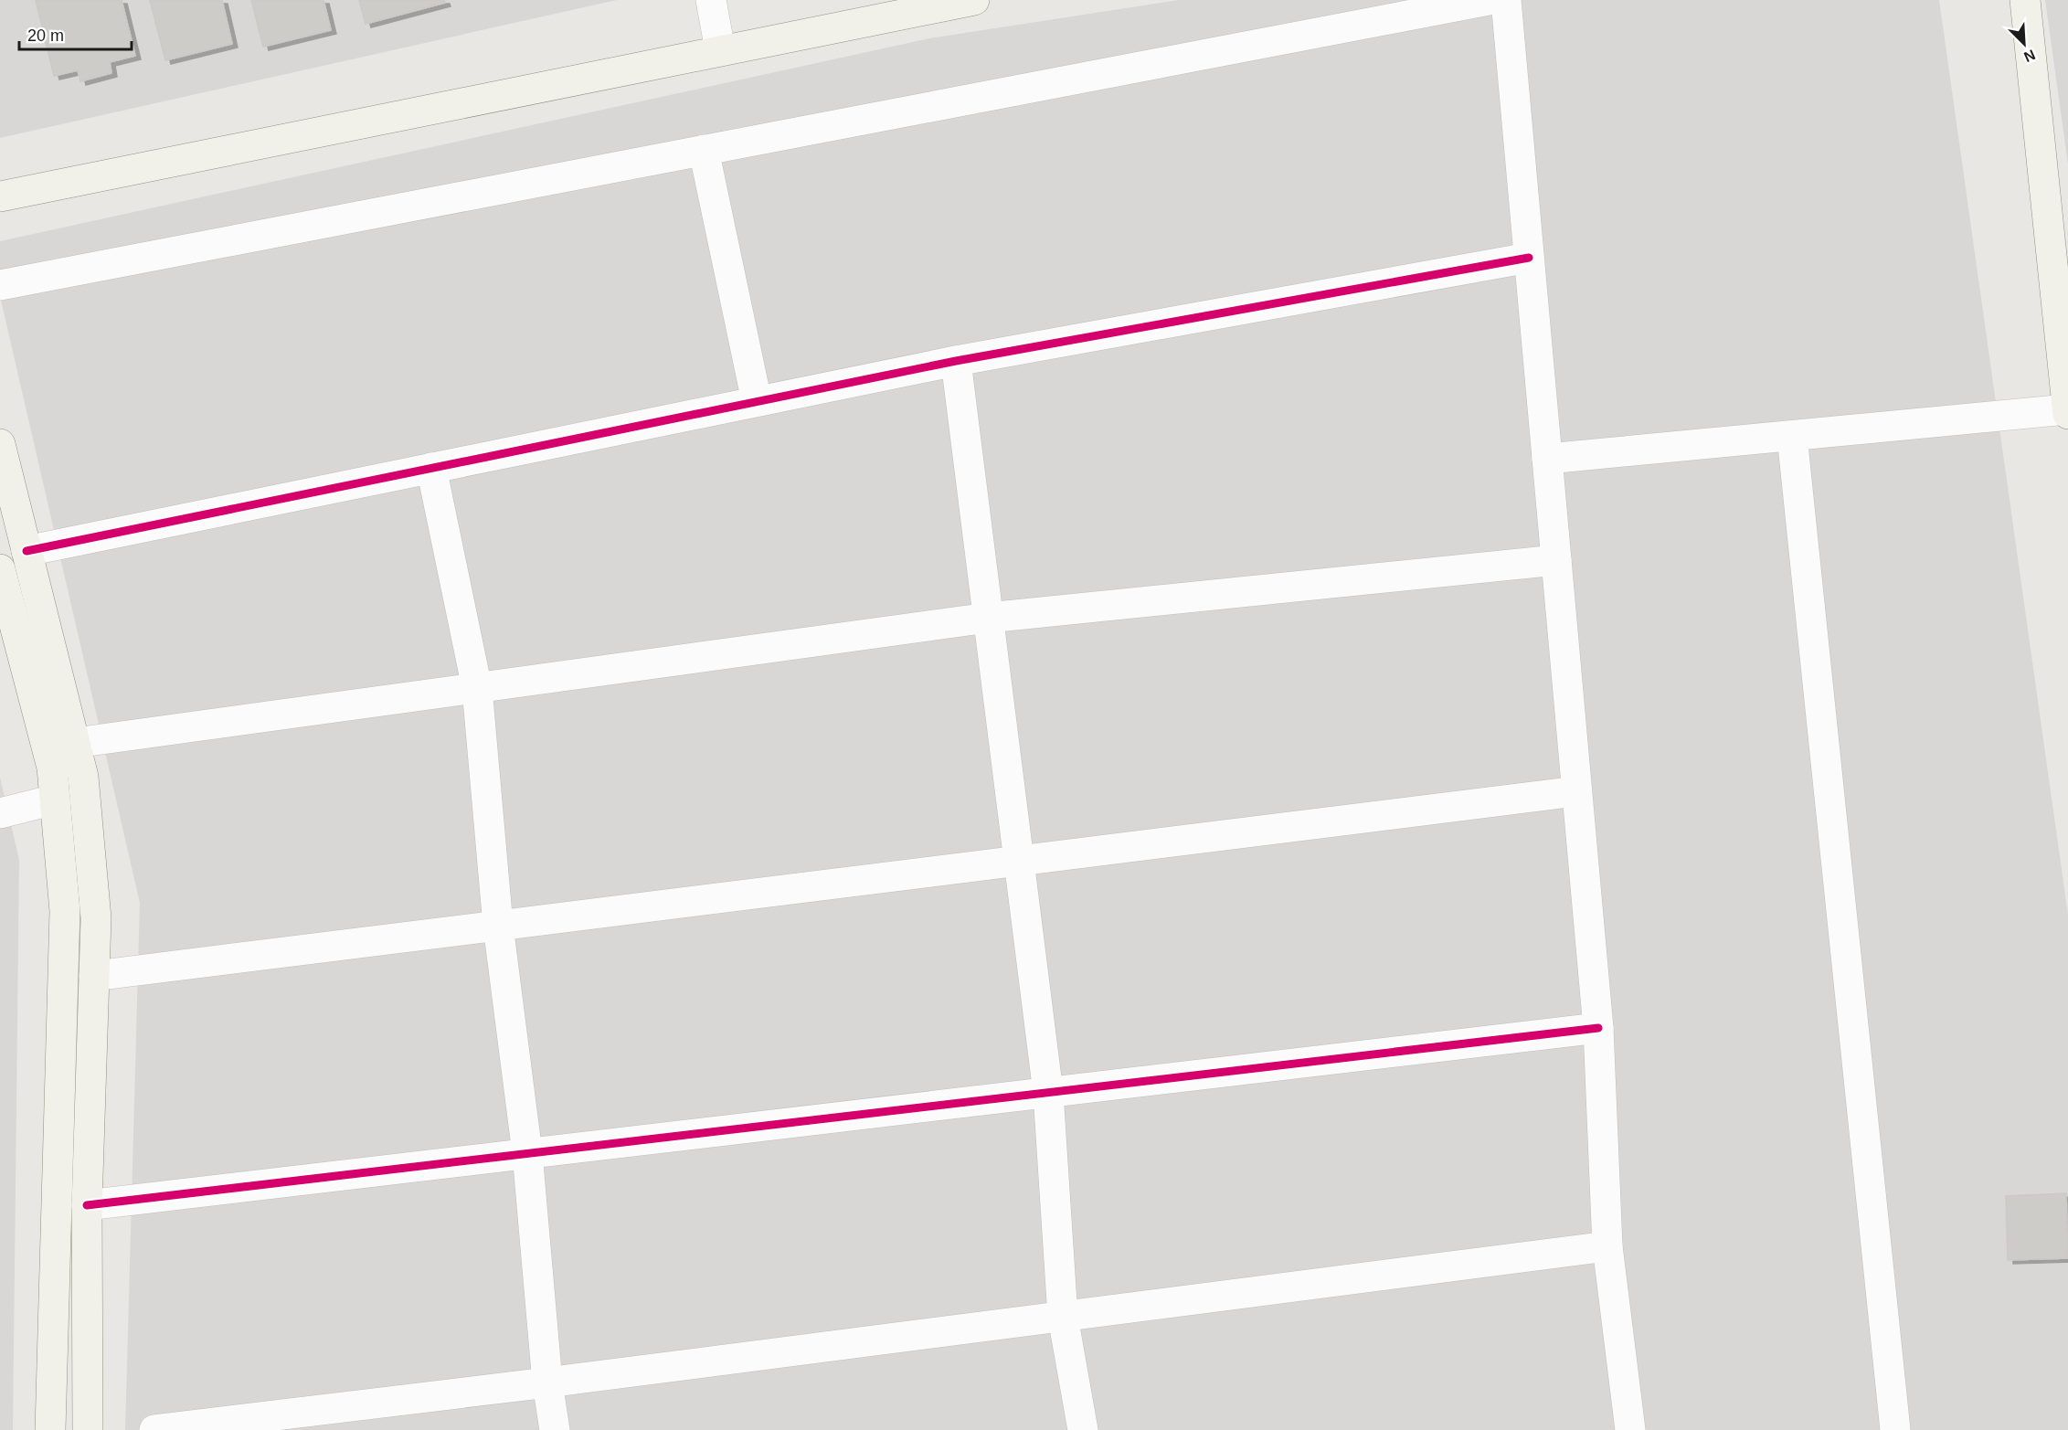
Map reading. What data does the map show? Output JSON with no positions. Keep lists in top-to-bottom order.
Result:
{
  "scale_bar": "20 m",
  "north": "bottom right"
}
